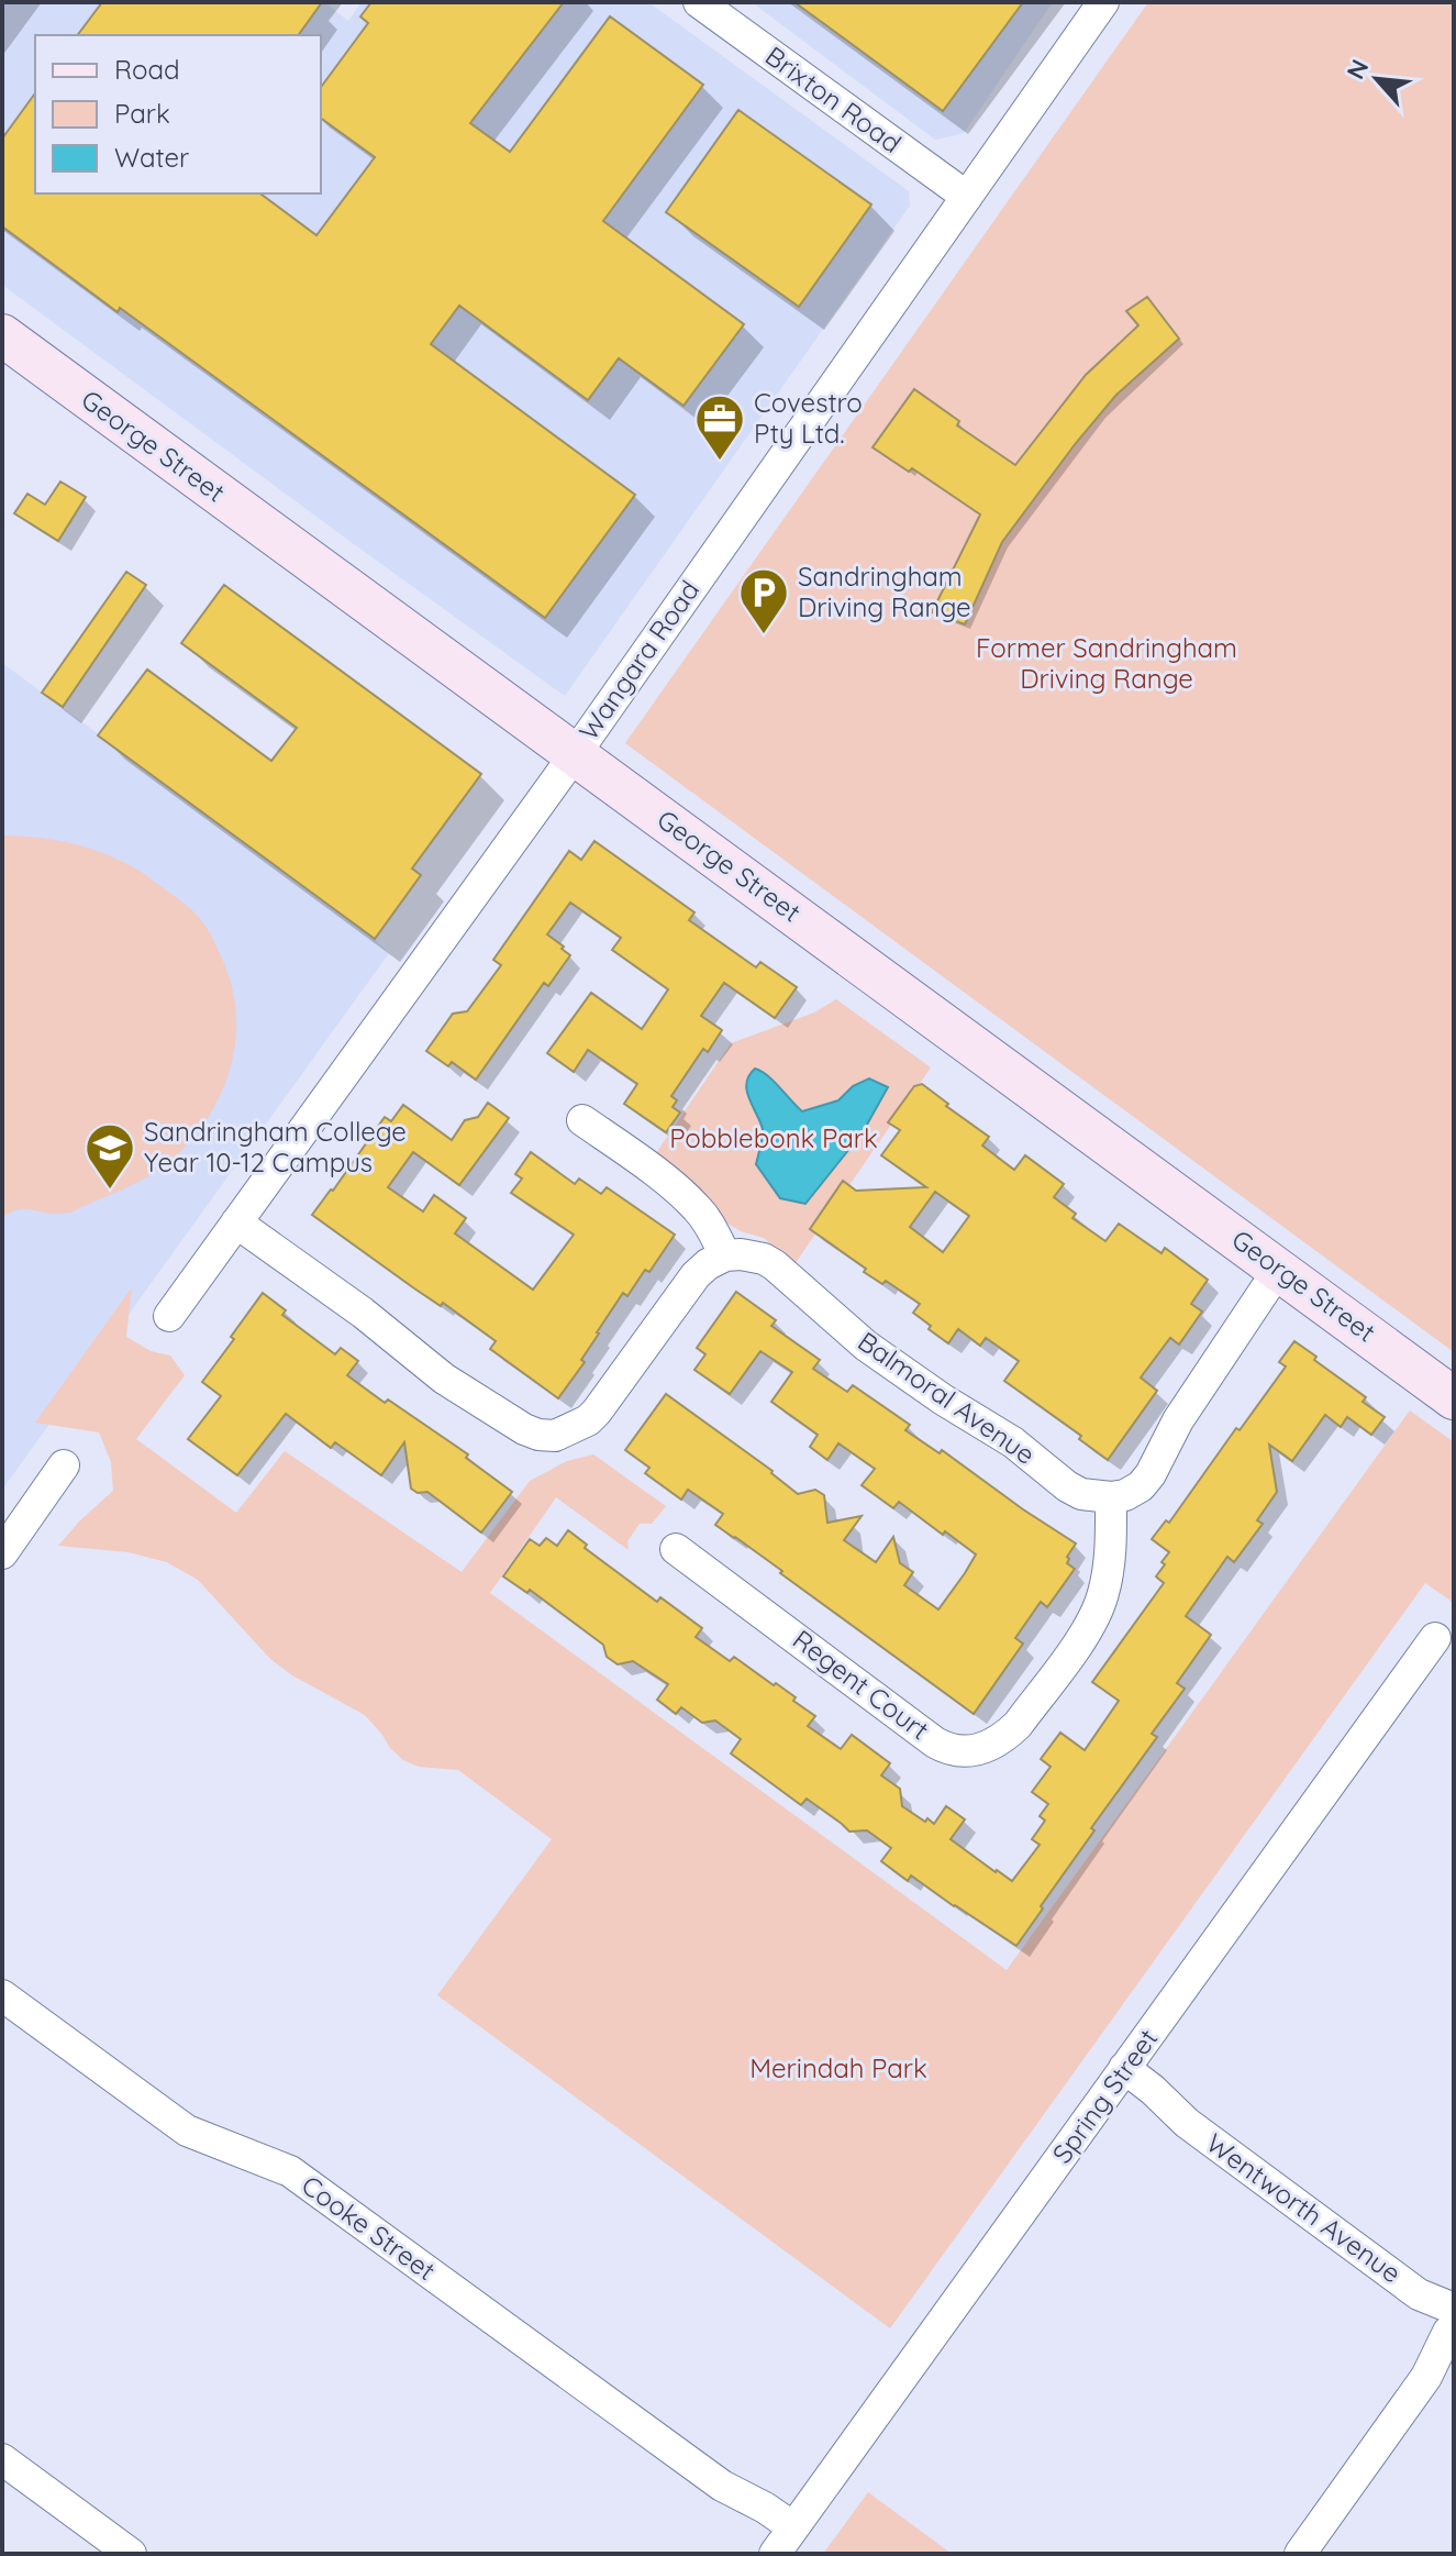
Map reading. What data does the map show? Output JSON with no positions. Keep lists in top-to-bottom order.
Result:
{
  "streets": {
    "street": [
      "Brixton Road",
      "George Street",
      "Wangara Road",
      "Balmoral Avenue",
      "Regent Court",
      "Spring Street",
      "Wentworth Avenue",
      "Cooke Street"
    ]
  },
  "crossings": [
    ["Brixton Road", "Wangara Road"],
    ["George Street", "Wangara Road"],
    ["Balmoral Avenue", "Regent Court"],
    ["Spring Street", "Wentworth Avenue"],
    ["Spring Street", "Cooke Street"]
  ],
  "parks": ["Former Sandringham Driving Range", "Pobblebonk Park", "Merindah Park"],
  "places": {
    "office": ["Covestro Pty Ltd."],
    "parking": ["Sandringham Driving Range"],
    "school or university": ["Sandringham College Year 10-12 Campus"]
  },
  "legend": ["Road", "Park", "Water"],
  "north": "top left"
}
